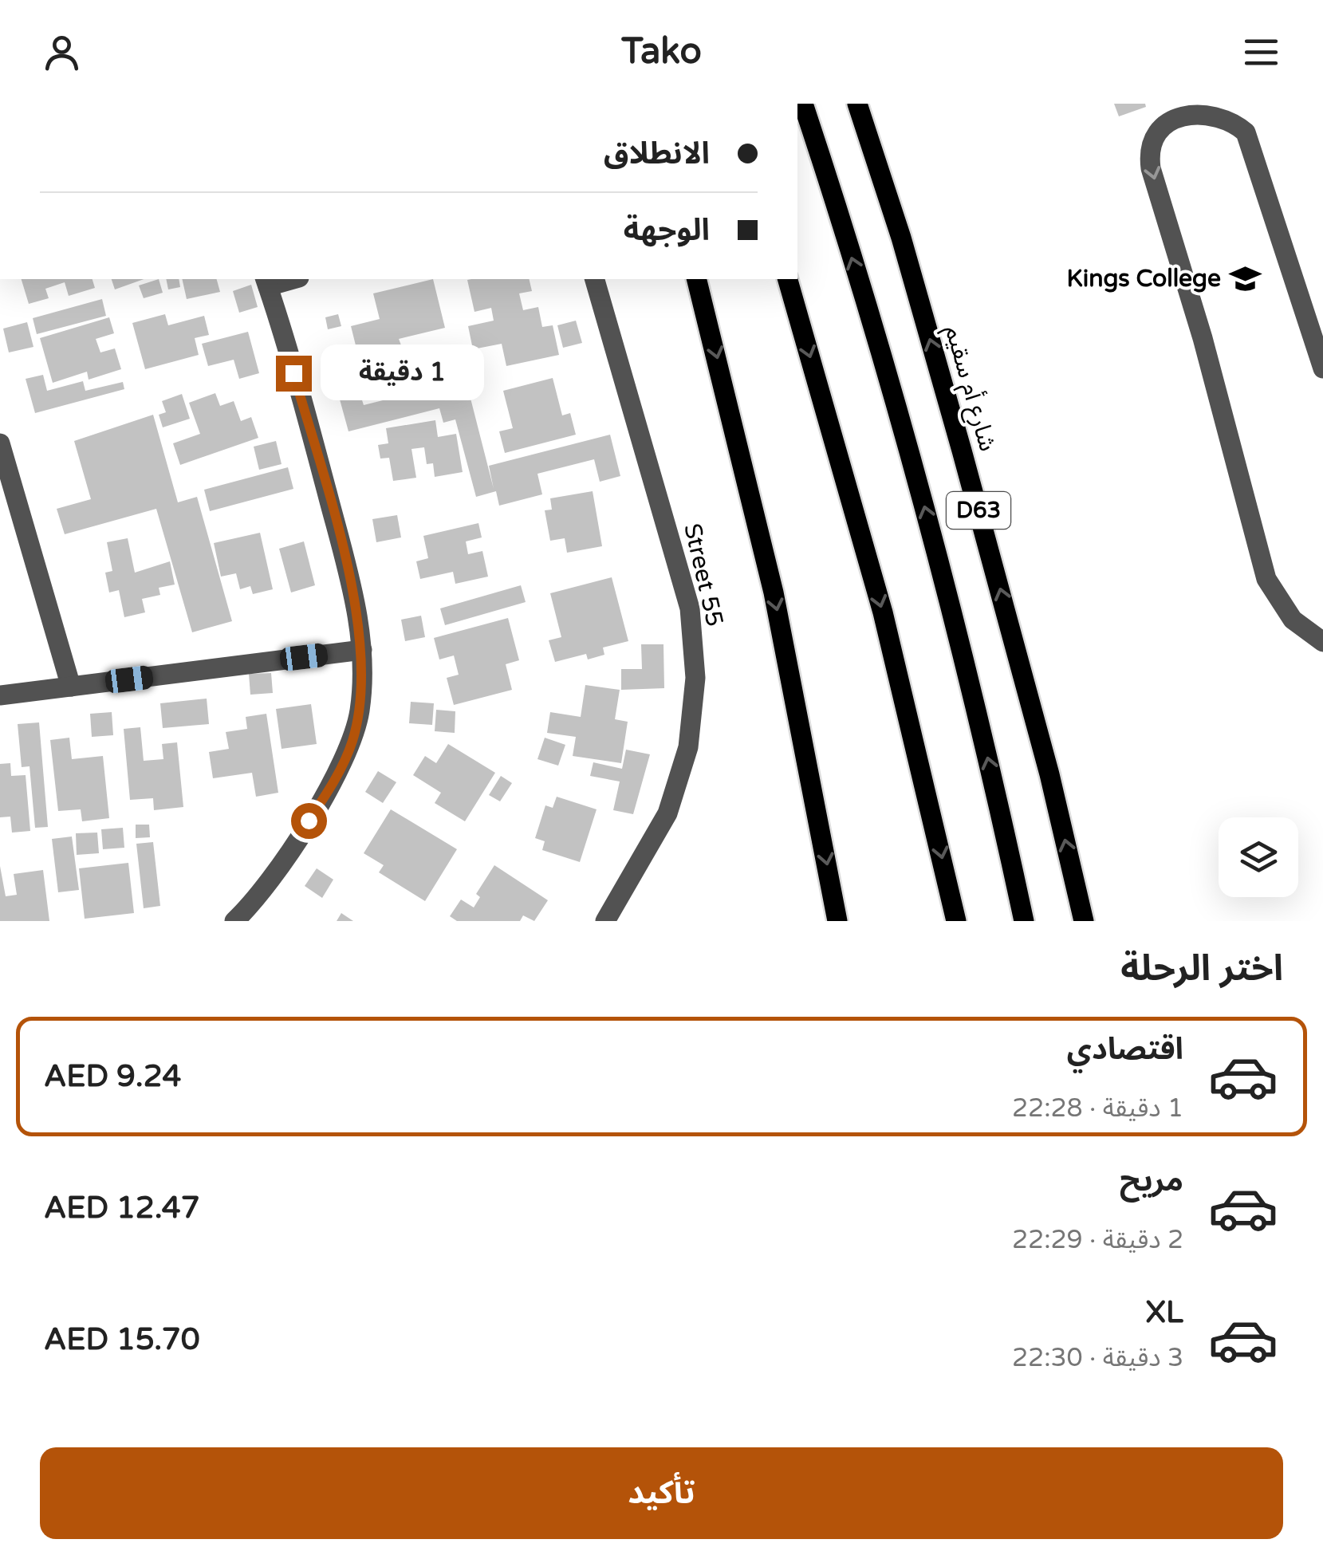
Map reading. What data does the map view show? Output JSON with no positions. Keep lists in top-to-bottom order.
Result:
{
  "streets": {
    "main road": ["شارع أم سقيم", "D63"],
    "street": ["Street 55"]
  },
  "places": {
    "school or university": ["Kings College"]
  },
  "page": {
    "header": "Tako",
    "banner": ["الانطلاق", "الوجهة"],
    "bubble": "1 دقيقة",
    "heading": "اختر الرحلة",
    "list": [
      {
        "name": "اقتصادي",
        "note": "1 دقيقة · 22:28",
        "value": "AED 9.24"
      },
      {
        "name": "مريح",
        "note": "2 دقيقة · 22:29",
        "value": "AED 12.47"
      },
      {
        "name": "XL",
        "note": "3 دقيقة · 22:30",
        "value": "AED 15.70"
      }
    ],
    "buttons": "تأكيد"
  }
}
